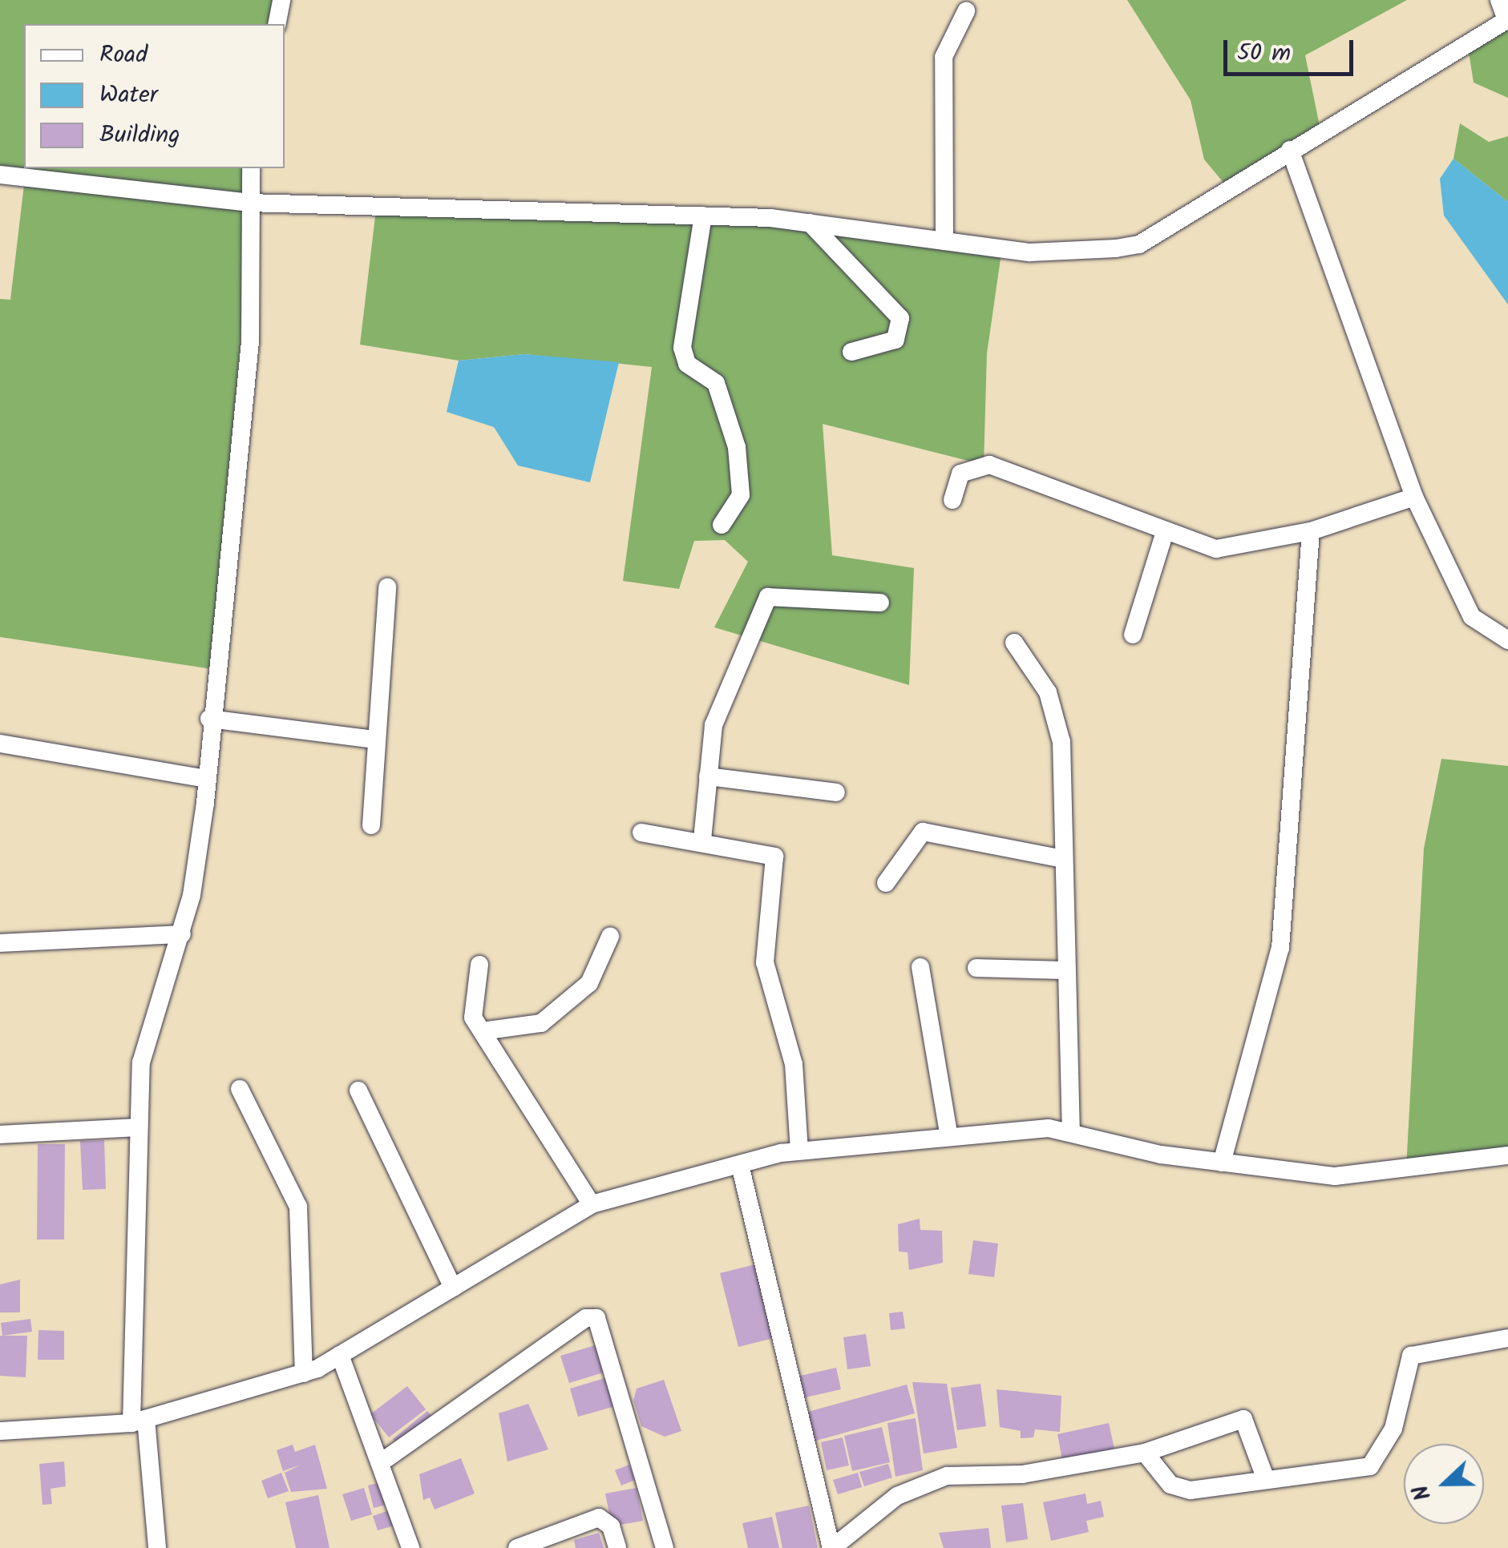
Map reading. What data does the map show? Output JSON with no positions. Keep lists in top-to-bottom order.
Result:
{
  "legend": ["Road", "Water", "Building"],
  "scale_bar": "50 m",
  "north": "left"
}
